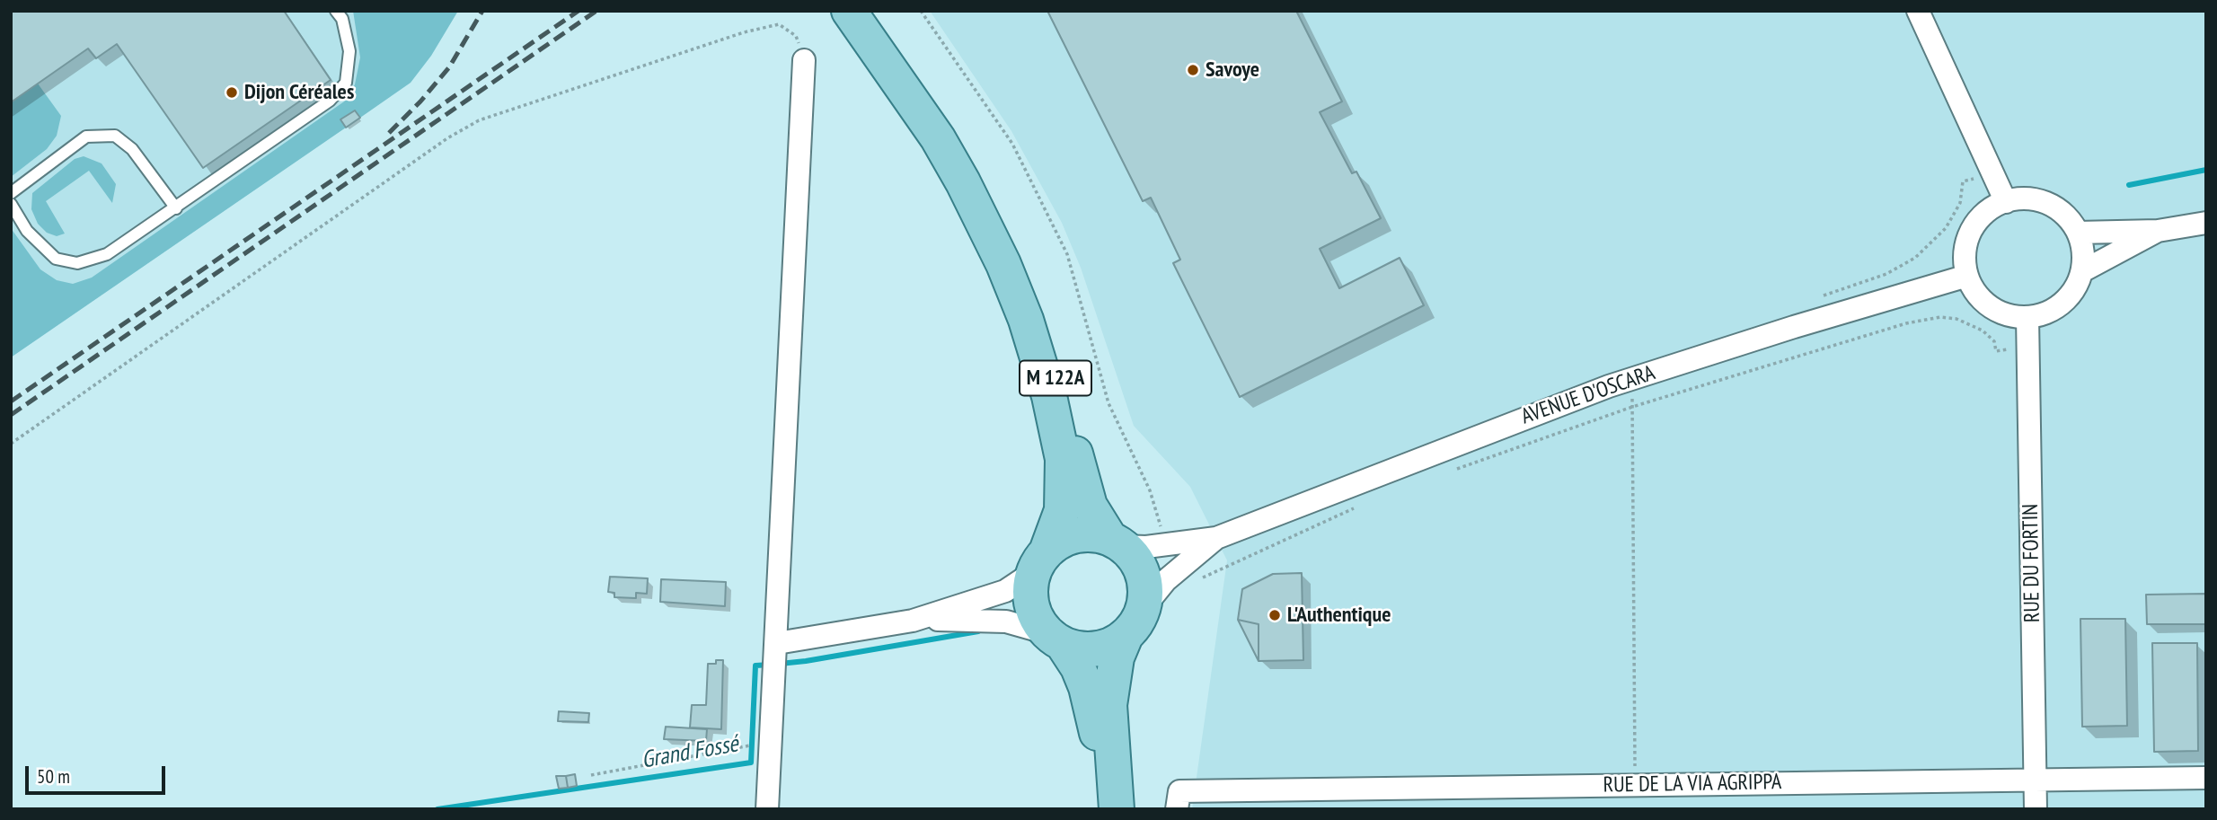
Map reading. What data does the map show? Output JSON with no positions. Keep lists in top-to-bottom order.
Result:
{
  "streets": {
    "main road": ["M 122A"],
    "street": ["AVENUE D'OSCARA", "RUE DU FORTIN", "RUE DE LA VIA AGRIPPA"]
  },
  "crossings": [
    ["M 122A", "AVENUE D'OSCARA"],
    ["AVENUE D'OSCARA", "RUE DU FORTIN"],
    ["RUE DU FORTIN", "RUE DE LA VIA AGRIPPA"]
  ],
  "water": ["Grand Fossé"],
  "places": ["Savoye", "Dijon Céréales", "L'Authentique"],
  "scale_bar": "50 m"
}
